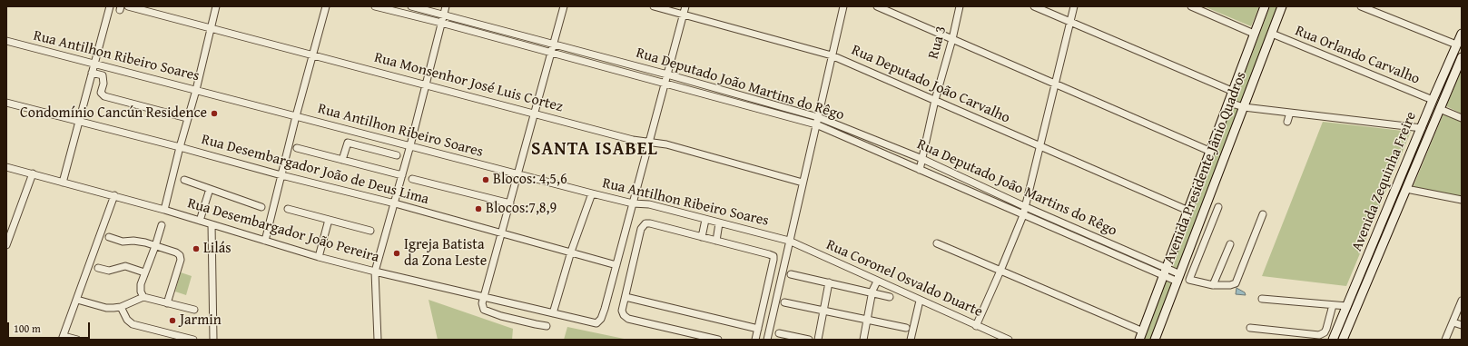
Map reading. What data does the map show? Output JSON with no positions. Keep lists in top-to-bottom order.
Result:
{
  "streets": {
    "street": [
      "Rua 3",
      "Rua Orlando Carvalho",
      "Rua Antilhon Ribeiro Soares",
      "Rua Monsenhor José Luis Cortez",
      "Rua Deputado João Martins do Rêgo",
      "Rua Deputado João Carvalho",
      "Avenida Presidente Jânio Quadros",
      "Rua Desembargador João de Deus Lima",
      "Avenida Zequinha Freire",
      "Rua Desembargador João Pereira",
      "Rua Coronel Osvaldo Duarte"
    ]
  },
  "crossings": [
    ["Rua 3", "Rua Deputado João Martins do Rêgo"],
    ["Rua 3", "Rua Deputado João Carvalho"],
    ["Rua Orlando Carvalho", "Avenida Presidente Jânio Quadros"],
    ["Rua Orlando Carvalho", "Avenida Zequinha Freire"],
    ["Rua Antilhon Ribeiro Soares", "Rua Coronel Osvaldo Duarte"],
    ["Rua Deputado João Martins do Rêgo", "Avenida Presidente Jânio Quadros"],
    ["Rua Deputado João Carvalho", "Avenida Presidente Jânio Quadros"],
    ["Rua Desembargador João de Deus Lima", "Rua Desembargador João Pereira"]
  ],
  "districts": ["SANTA ISABEL"],
  "places": [
    "Condomínio Cancún Residence",
    "Blocos: 4,5,6",
    "Blocos:7,8,9",
    "Lilás",
    "Igreja Batista da Zona Leste",
    "Jarmin"
  ],
  "scale_bar": "100 m"
}
